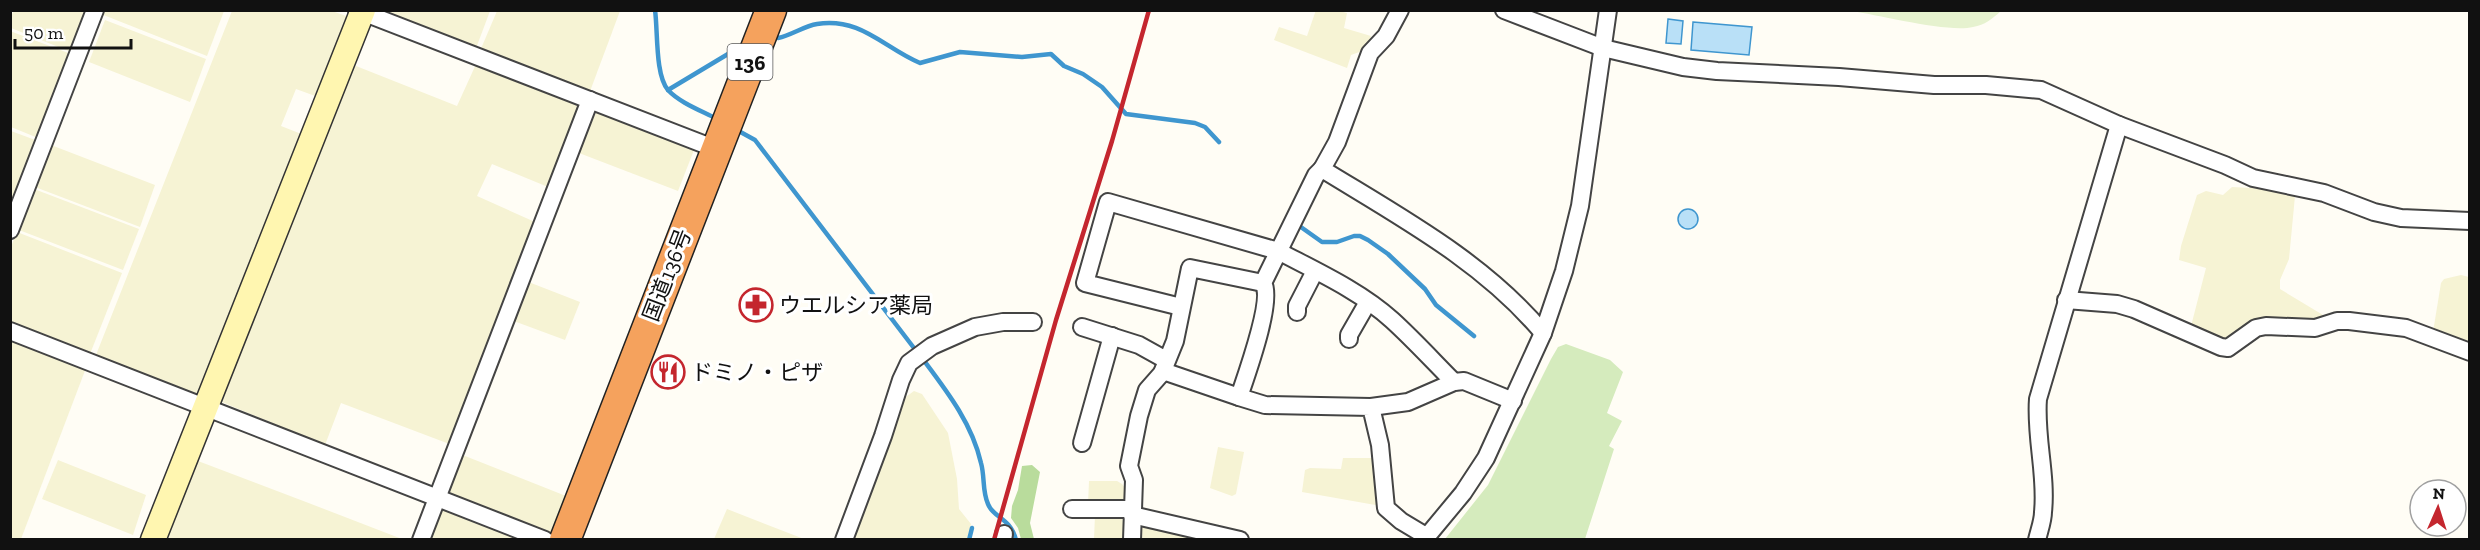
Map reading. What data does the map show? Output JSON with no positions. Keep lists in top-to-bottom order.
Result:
{
  "streets": {
    "highway": ["136", "国道136号"]
  },
  "places": {
    "pharmacy": ["ウエルシア薬局"],
    "restaurant": ["ドミノ・ピザ"]
  },
  "scale_bar": "50 m",
  "north": "top"
}
